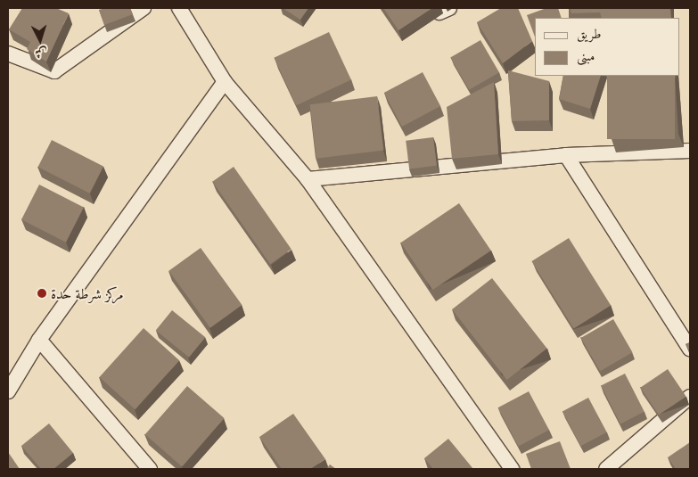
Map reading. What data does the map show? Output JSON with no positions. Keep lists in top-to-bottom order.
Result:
{
  "places": ["مركز شرطة حدة"],
  "legend": ["طريق", "مبنى"],
  "north": "bottom"
}
